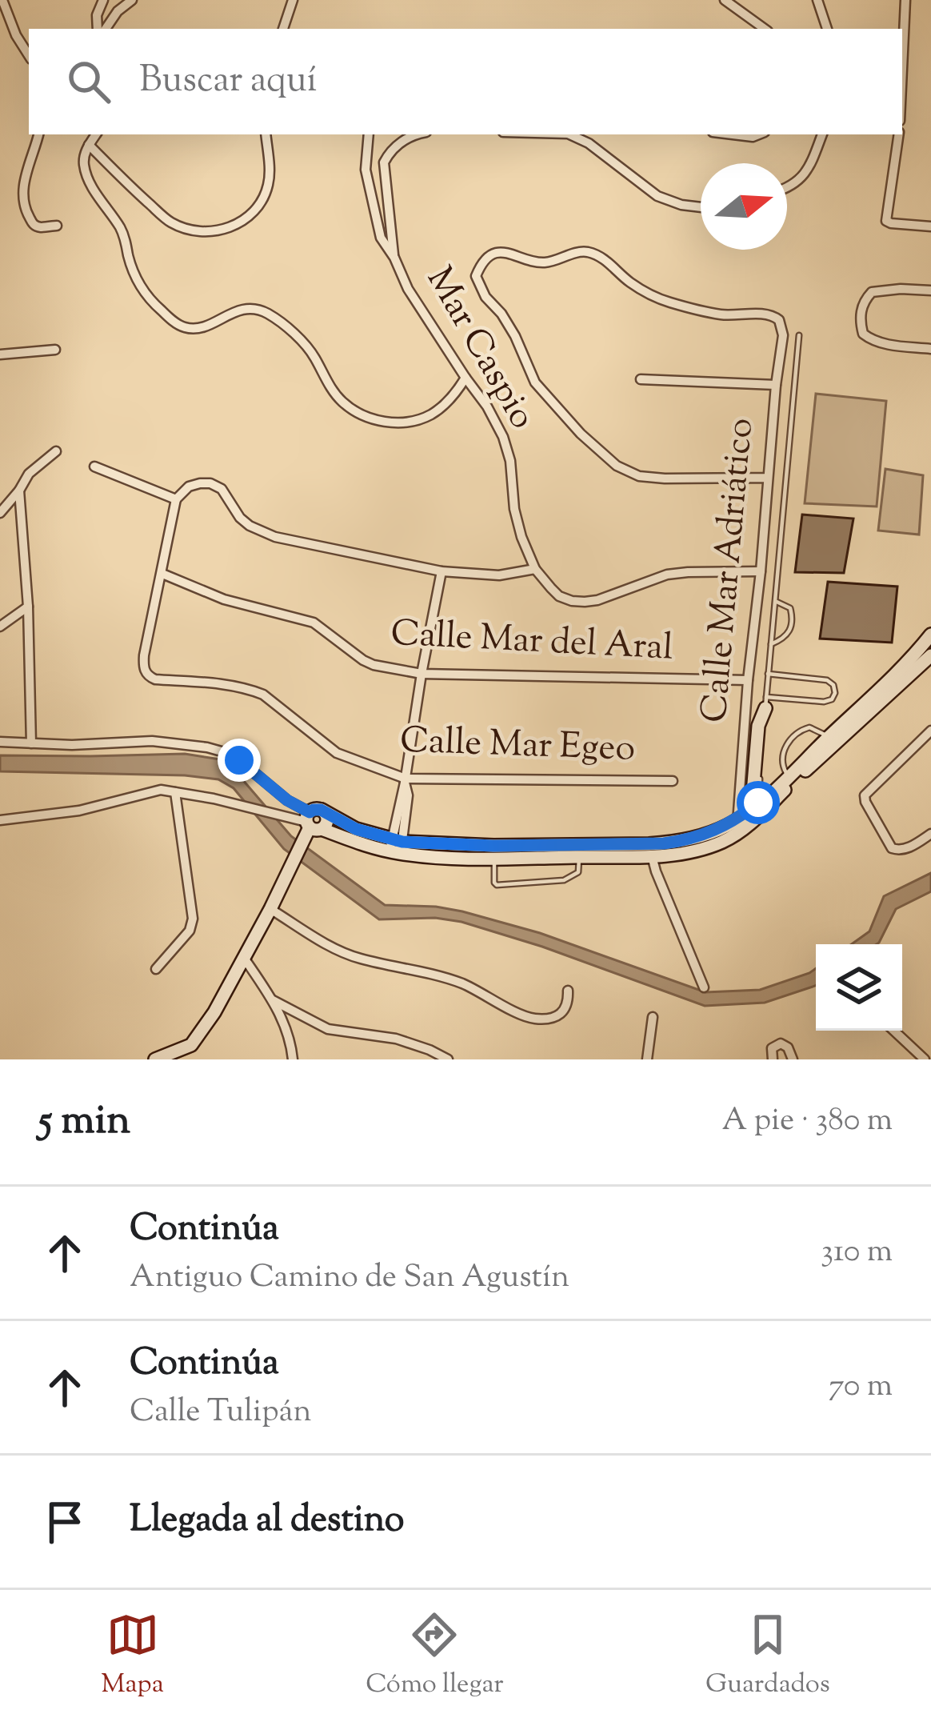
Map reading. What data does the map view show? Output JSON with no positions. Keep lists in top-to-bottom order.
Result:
{
  "streets": {
    "street": [
      "Mar Caspio",
      "Calle Mar Adriático",
      "Calle Mar del Aral",
      "Calle Mar Egeo"
    ]
  },
  "crossings": [
    ["Mar Caspio", "Calle Mar Adriático"],
    ["Calle Mar Adriático", "Calle Mar del Aral"],
    ["Calle Mar del Aral", "Calle Mar Egeo"]
  ],
  "north": "right",
  "page": {
    "search": "Buscar aquí",
    "heading": ["5 min", "A pie · 380 m"],
    "list": [
      ["Continúa", "Antiguo Camino de San Agustín", "310 m"],
      ["Continúa", "Calle Tulipán", "70 m"],
      "Llegada al destino"
    ],
    "nav": ["Mapa", "Cómo llegar", "Guardados"]
  }
}
